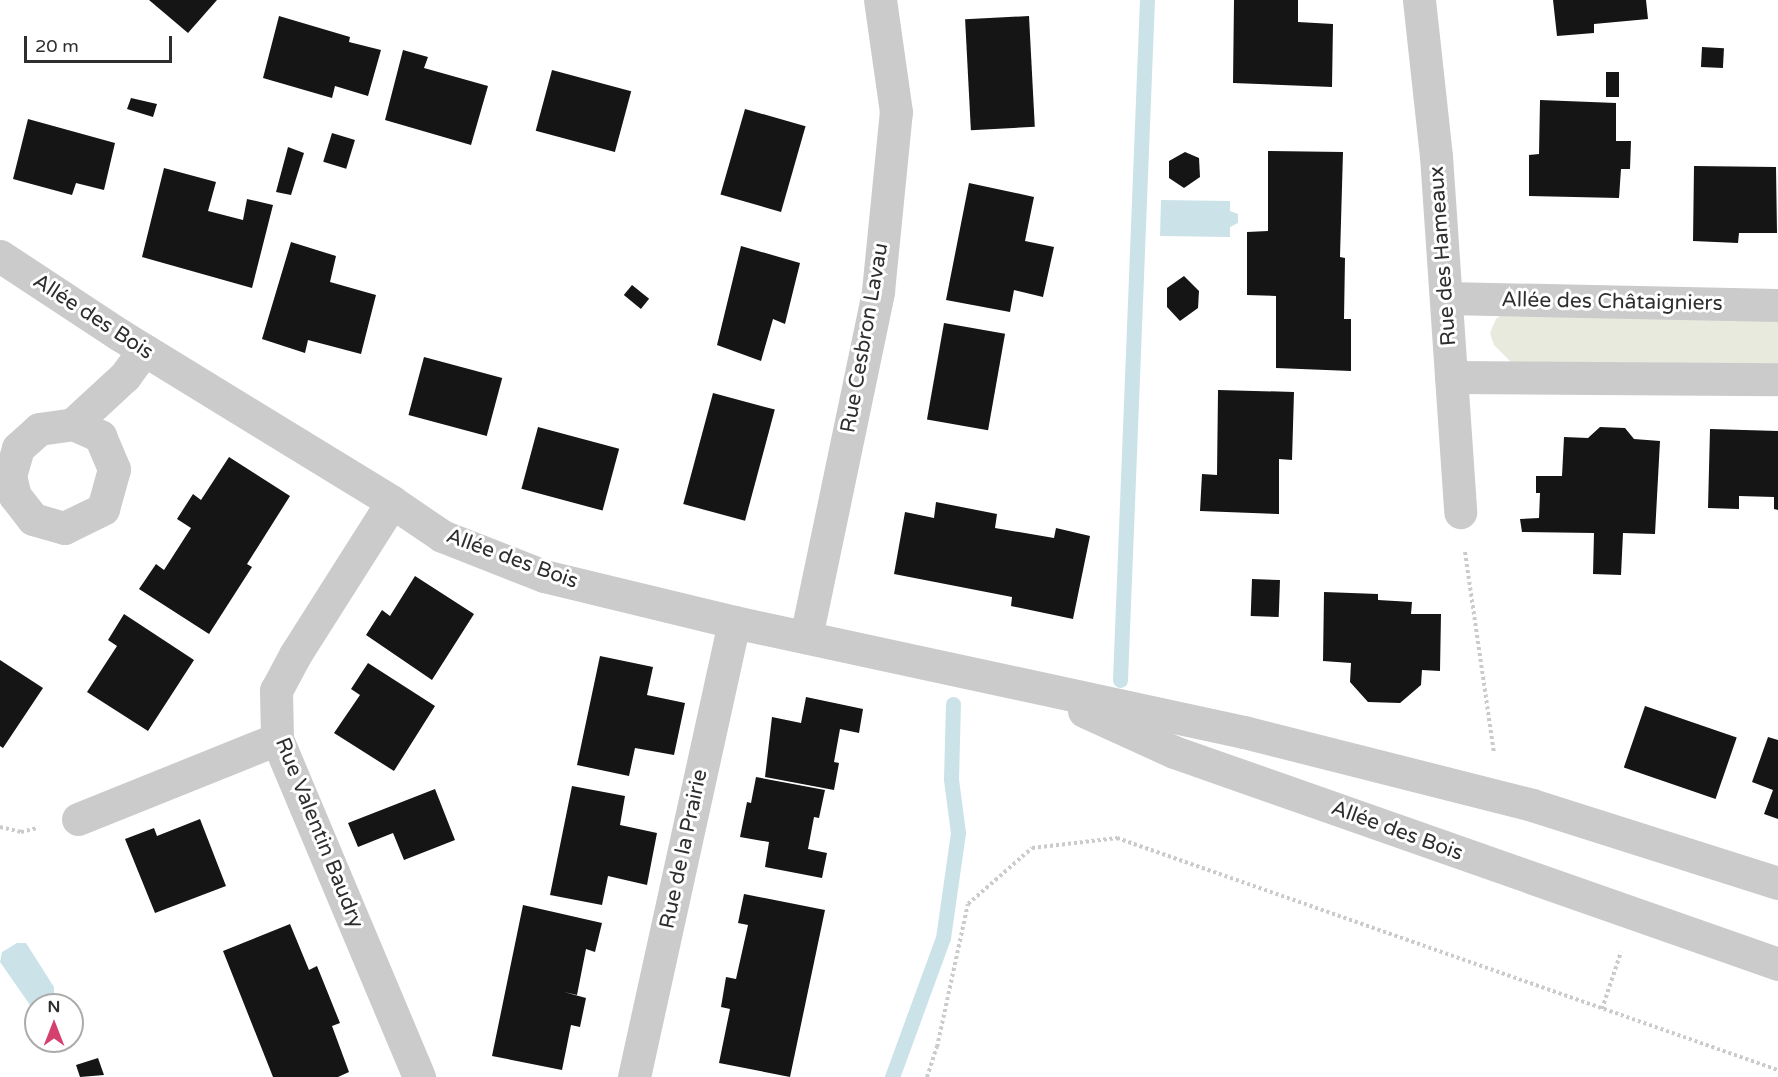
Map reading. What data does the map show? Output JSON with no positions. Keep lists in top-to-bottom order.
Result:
{
  "streets": {
    "street": [
      "Rue des Hameaux",
      "Allée des Châtaigniers",
      "Allée des Bois",
      "Rue Cesbron Lavau",
      "Rue Valentin Baudry",
      "Rue de la Prairie"
    ]
  },
  "crossings": [
    ["Rue des Hameaux", "Allée des Châtaigniers"],
    ["Allée des Bois", "Rue Cesbron Lavau"],
    ["Allée des Bois", "Rue Valentin Baudry"],
    ["Allée des Bois", "Rue de la Prairie"]
  ],
  "scale_bar": "20 m",
  "north": "top"
}
